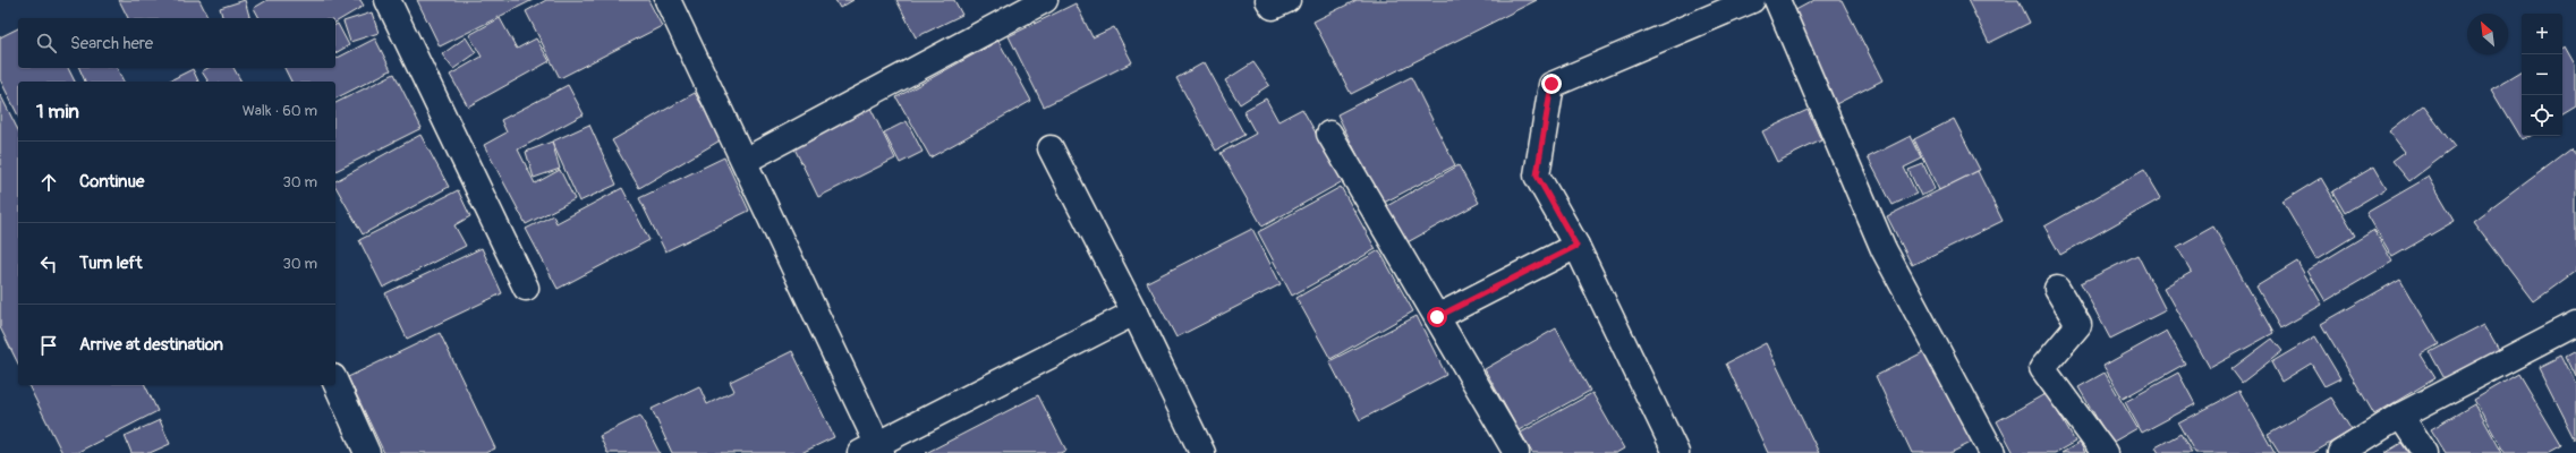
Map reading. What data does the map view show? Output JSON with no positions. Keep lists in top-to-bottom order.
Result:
{
  "north": "top left",
  "page": {
    "map_buttons": ["+", "−"],
    "search": "Search here",
    "heading": ["1 min", "Walk · 60 m"],
    "list": [
      ["Continue", "30 m"],
      ["Turn left", "30 m"],
      "Arrive at destination"
    ]
  }
}
